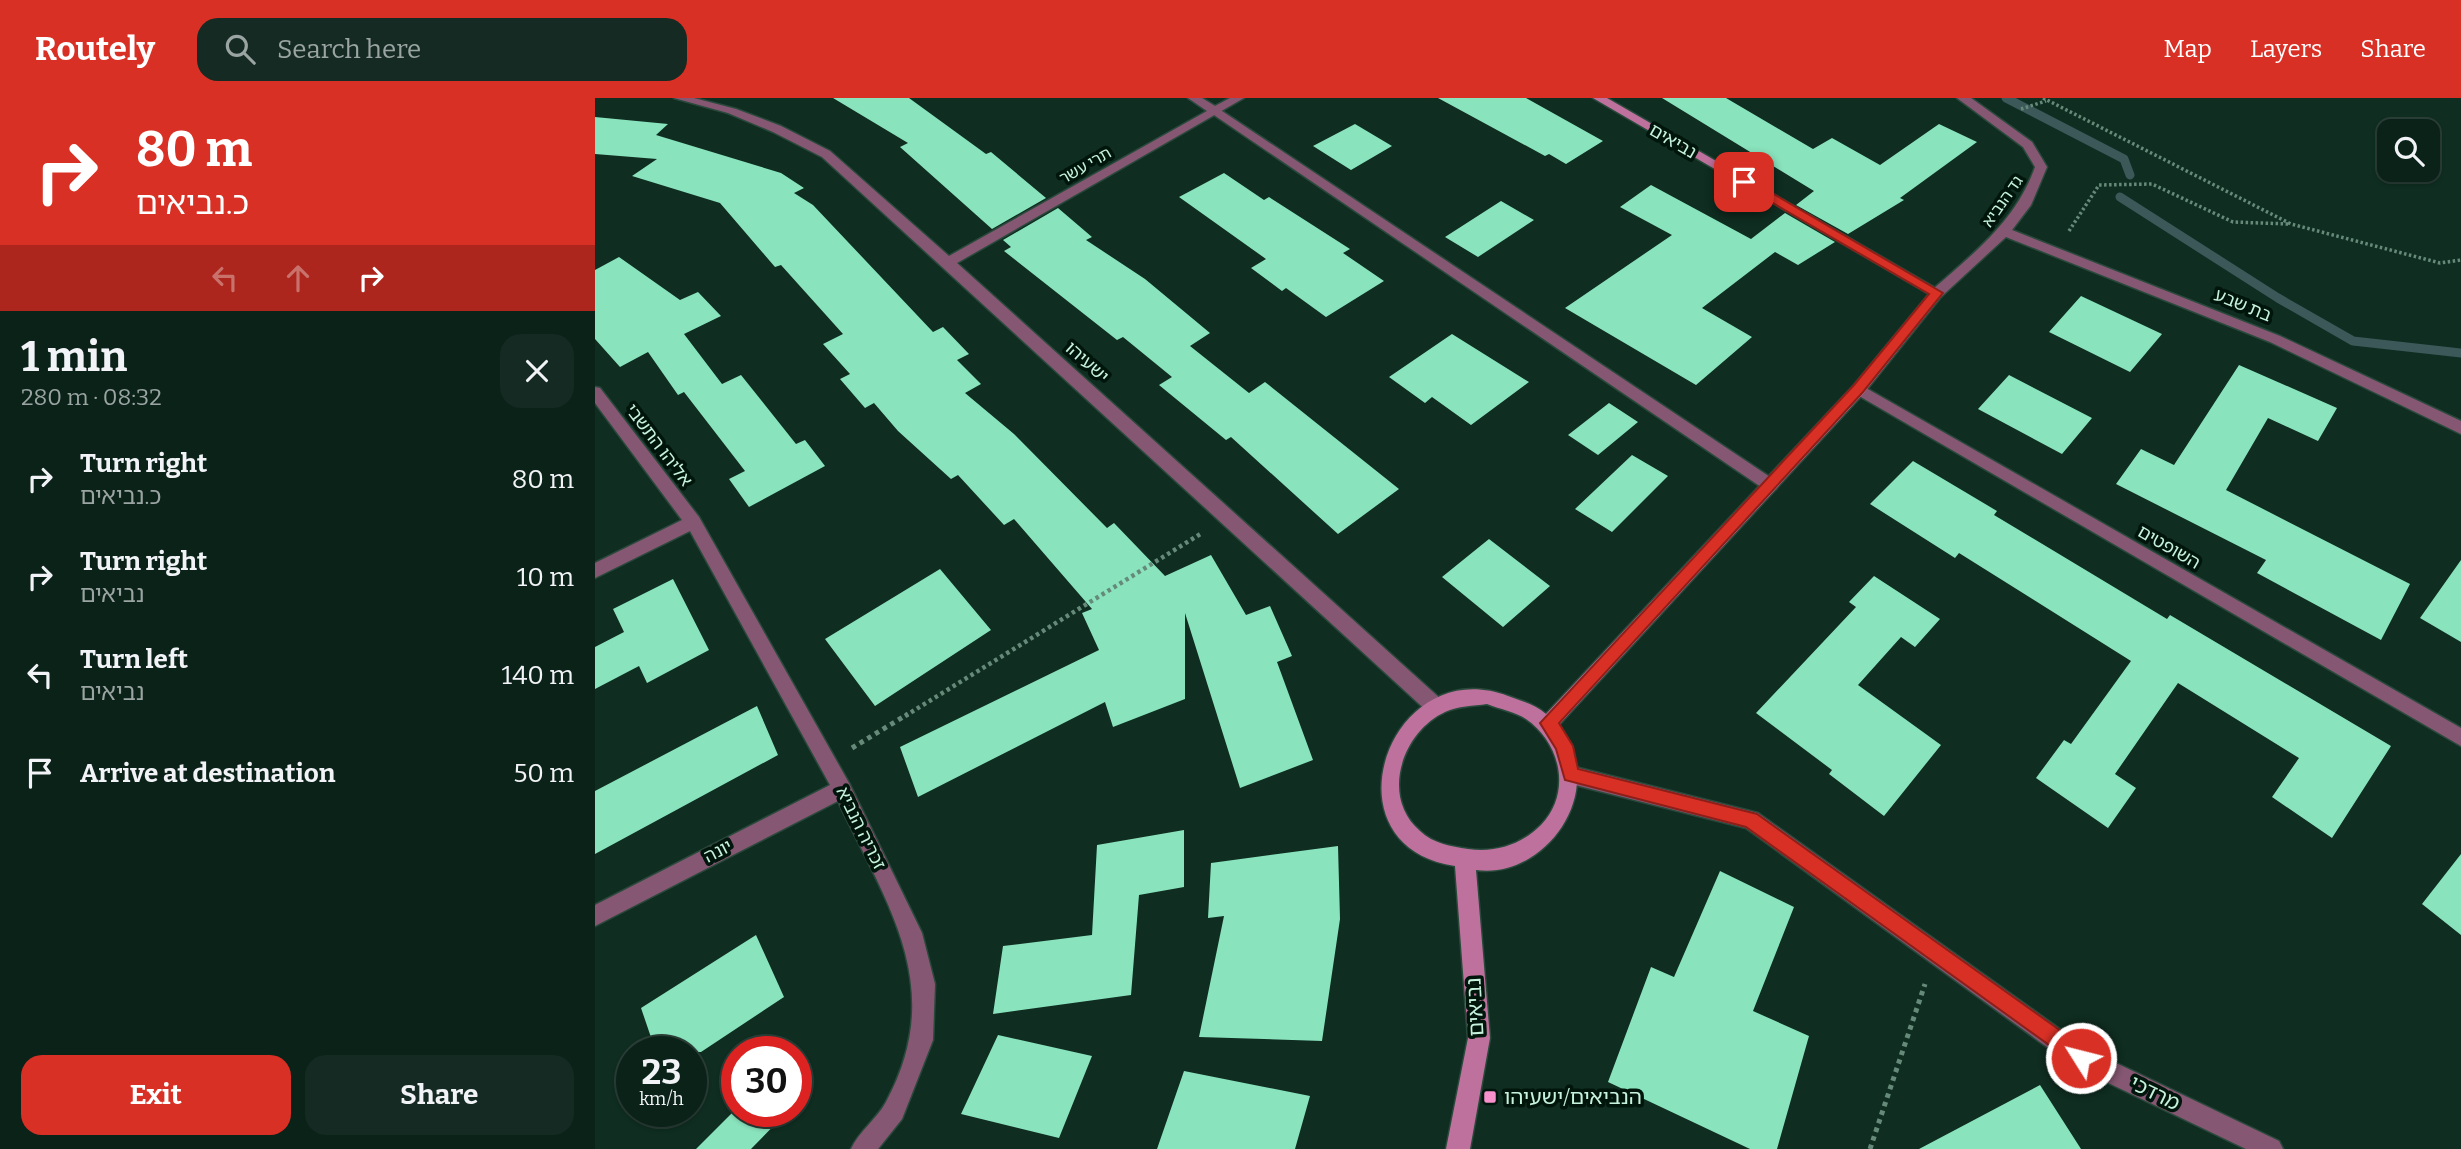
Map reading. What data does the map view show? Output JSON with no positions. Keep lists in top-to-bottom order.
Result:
{
  "streets": {
    "street": [
      "נביאים",
      "תרי עשר",
      "גד הנביא",
      "בת שבע",
      "ישעיהו",
      "אליהו התשבי",
      "השופטים",
      "זכריה הנביא",
      "יונה",
      "מרדכי"
    ]
  },
  "crossings": [
    ["נביאים", "גד הנביא"],
    ["נביאים", "ישעיהו"],
    ["נביאים", "מרדכי"],
    ["תרי עשר", "ישעיהו"],
    ["גד הנביא", "בת שבע"],
    ["ישעיהו", "מרדכי"],
    ["אליהו התשבי", "זכריה הנביא"],
    ["זכריה הנביא", "יונה"]
  ],
  "places": {
    "transit": ["הנביאים/ישעיהו"]
  },
  "page": {
    "header": "Routely",
    "search": "Search here",
    "nav": ["Map", "Layers", "Share"],
    "turn": ["80 m", "כ.נביאים"],
    "heading": ["1 min", "280 m · 08:32"],
    "list": [
      {
        "name": "Turn right",
        "note": "כ.נביאים",
        "value": "80 m"
      },
      {
        "name": "Turn right",
        "note": "נביאים",
        "value": "10 m"
      },
      {
        "name": "Turn left",
        "note": "נביאים",
        "value": "140 m"
      },
      {
        "name": "Arrive at destination",
        "value": "50 m"
      }
    ],
    "speed": "23 km/h",
    "limit": "30",
    "buttons": ["Exit", "Share"]
  }
}
